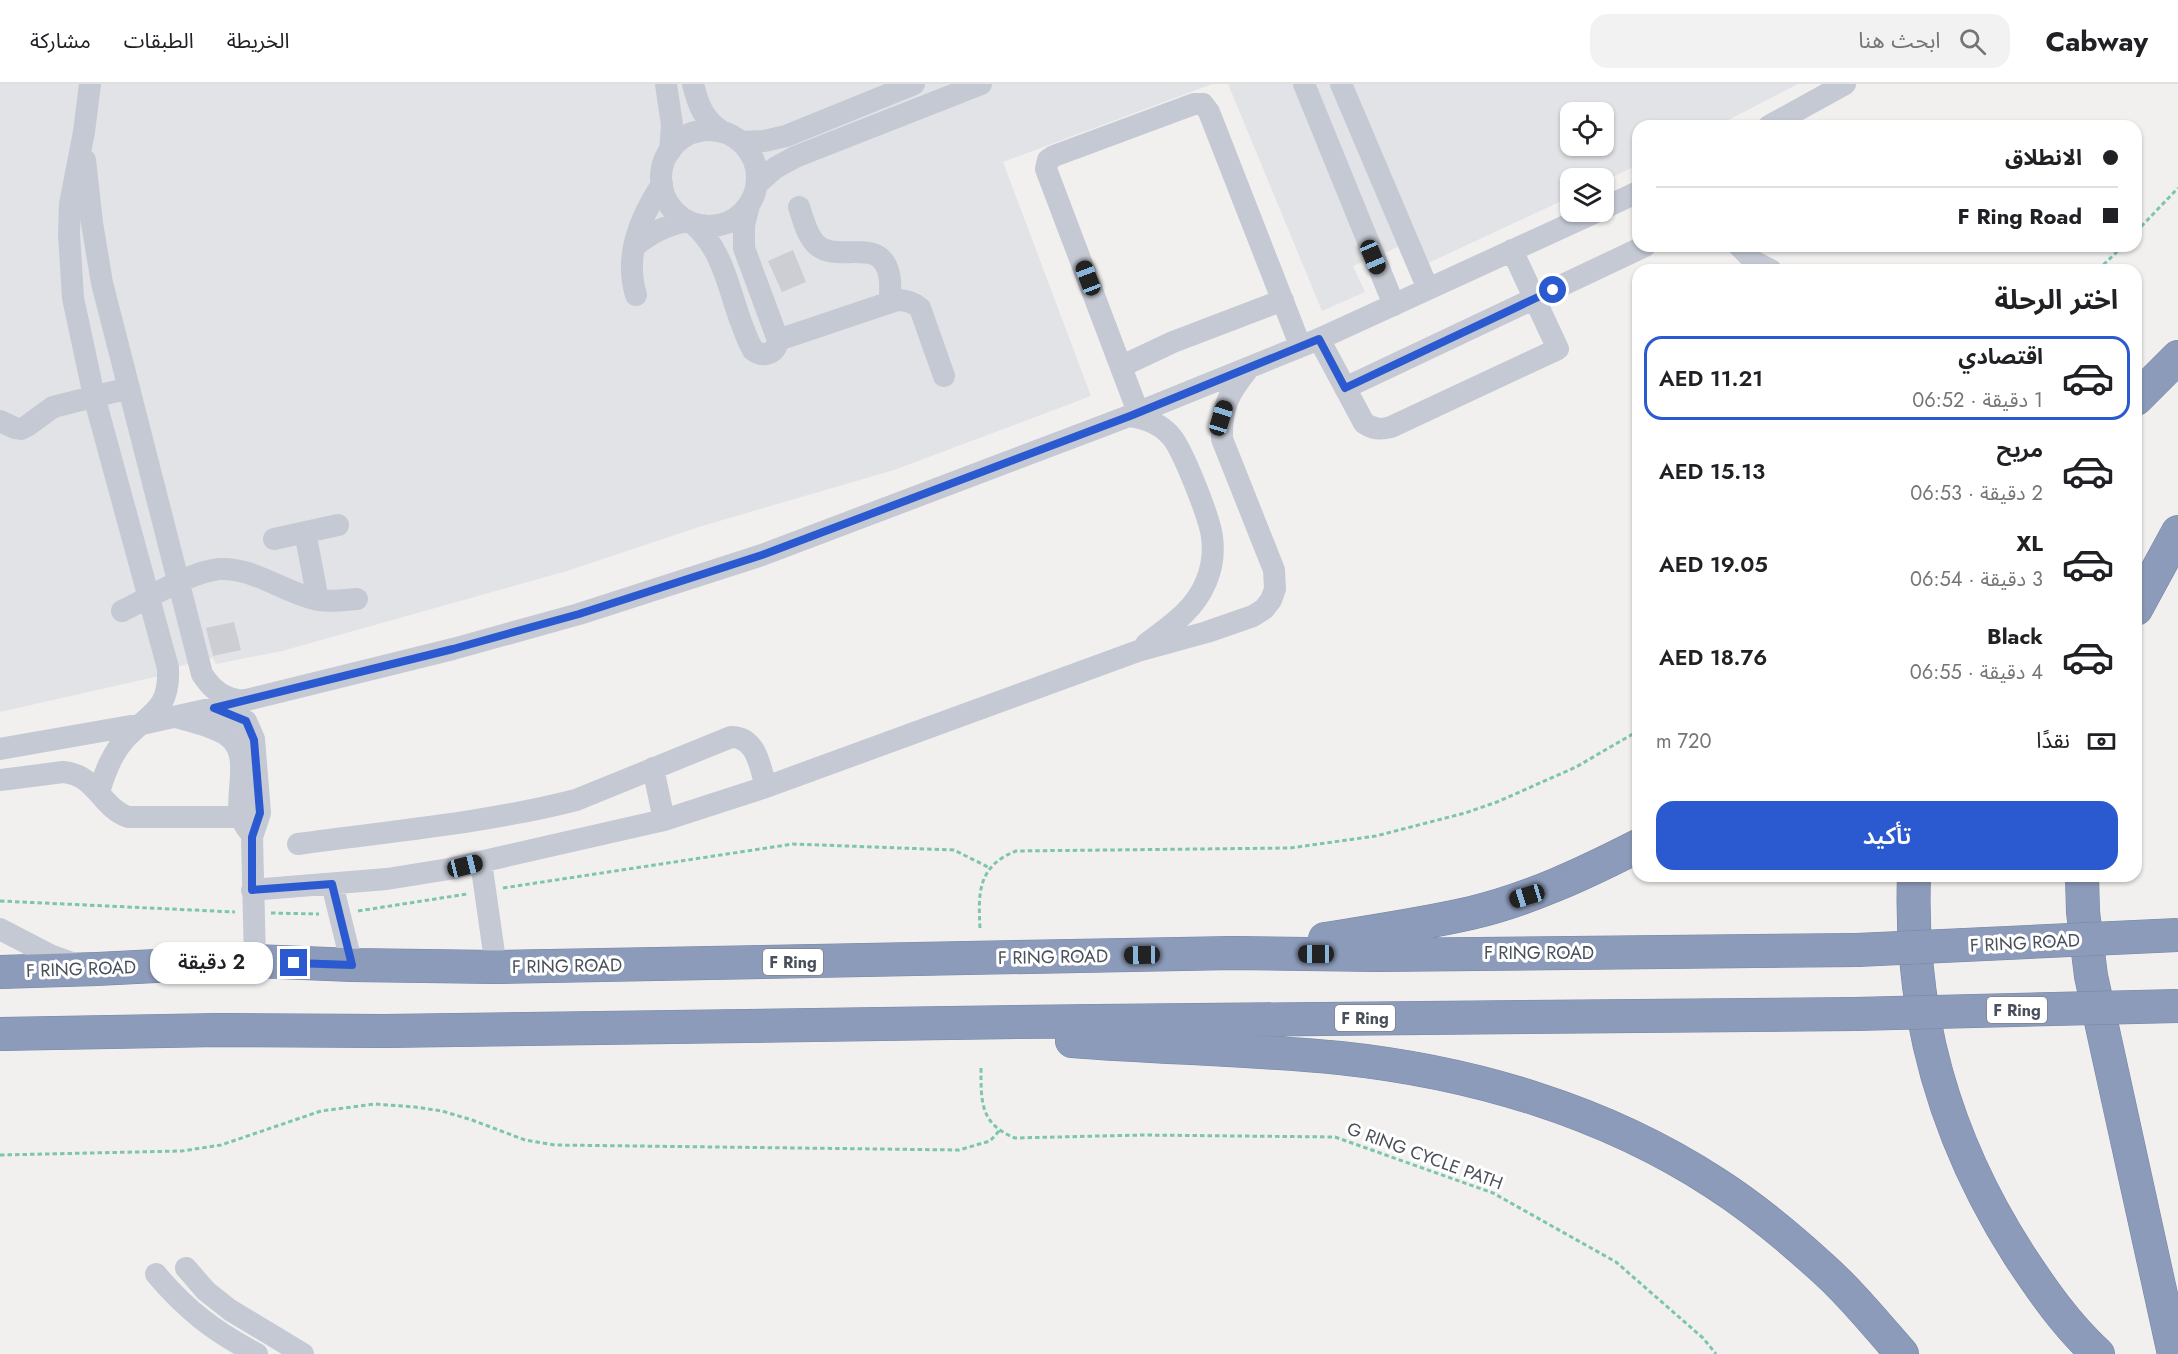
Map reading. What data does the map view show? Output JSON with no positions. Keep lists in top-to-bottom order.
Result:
{
  "streets": {
    "highway": ["F RING ROAD", "F Ring"],
    "path": ["G RING CYCLE PATH"]
  },
  "page": {
    "header": "Cabway",
    "search": "ابحث هنا",
    "nav": ["الخريطة", "الطبقات", "مشاركة"],
    "banner": ["الانطلاق", "F Ring Road"],
    "heading": "اختر الرحلة",
    "list": [
      {
        "name": "اقتصادي",
        "note": "1 دقيقة · 06:52",
        "value": "AED 11.21"
      },
      {
        "name": "مريح",
        "note": "2 دقيقة · 06:53",
        "value": "AED 15.13"
      },
      {
        "name": "XL",
        "note": "3 دقيقة · 06:54",
        "value": "AED 19.05"
      },
      {
        "name": "Black",
        "note": "4 دقيقة · 06:55",
        "value": "AED 18.76"
      }
    ],
    "pay": ["نقدًا", "720 m"],
    "buttons": "تأكيد",
    "bubble": "2 دقيقة"
  }
}
